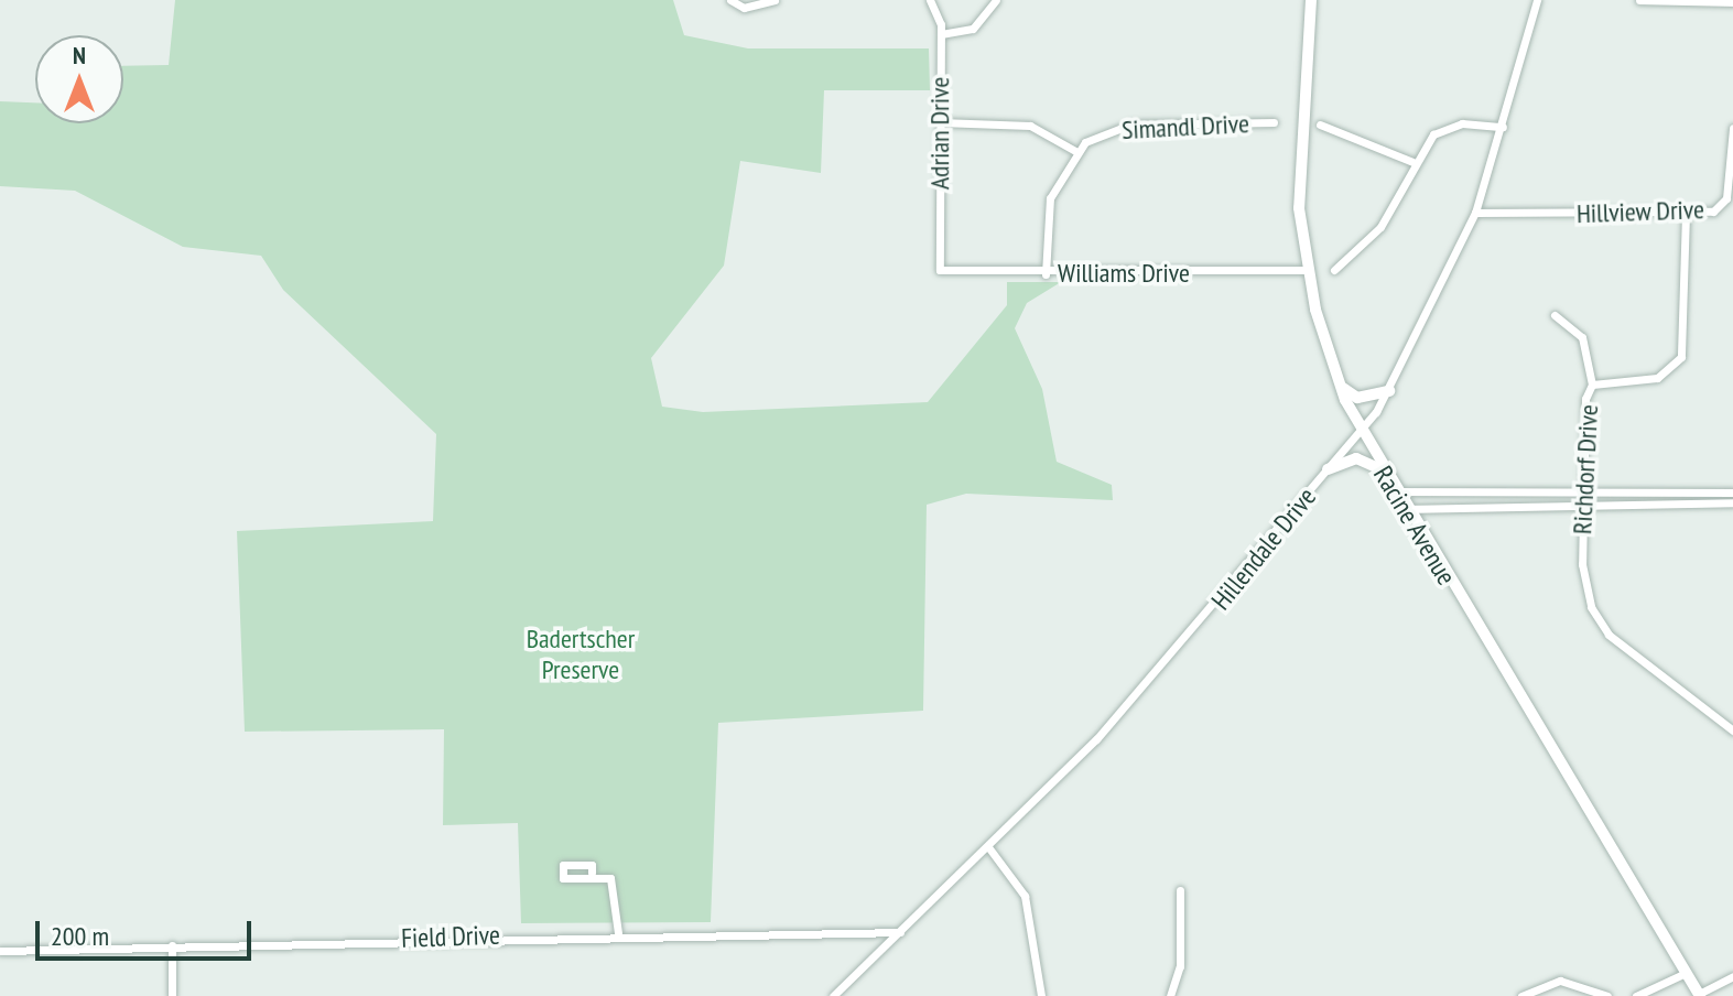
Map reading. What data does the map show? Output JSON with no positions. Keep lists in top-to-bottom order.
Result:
{
  "streets": {
    "main road": ["Racine Avenue"],
    "street": [
      "Simandl Drive",
      "Adrian Drive",
      "Hillview Drive",
      "Williams Drive",
      "Richdorf Drive",
      "Hillendale Drive",
      "Field Drive"
    ]
  },
  "crossings": [
    ["Adrian Drive", "Williams Drive"],
    ["Hillview Drive", "Richdorf Drive"],
    ["Hillview Drive", "Hillendale Drive"],
    ["Williams Drive", "Racine Avenue"],
    ["Racine Avenue", "Hillendale Drive"],
    ["Hillendale Drive", "Field Drive"]
  ],
  "parks": ["Badertscher Preserve"],
  "scale_bar": "200 m",
  "north": "top"
}
